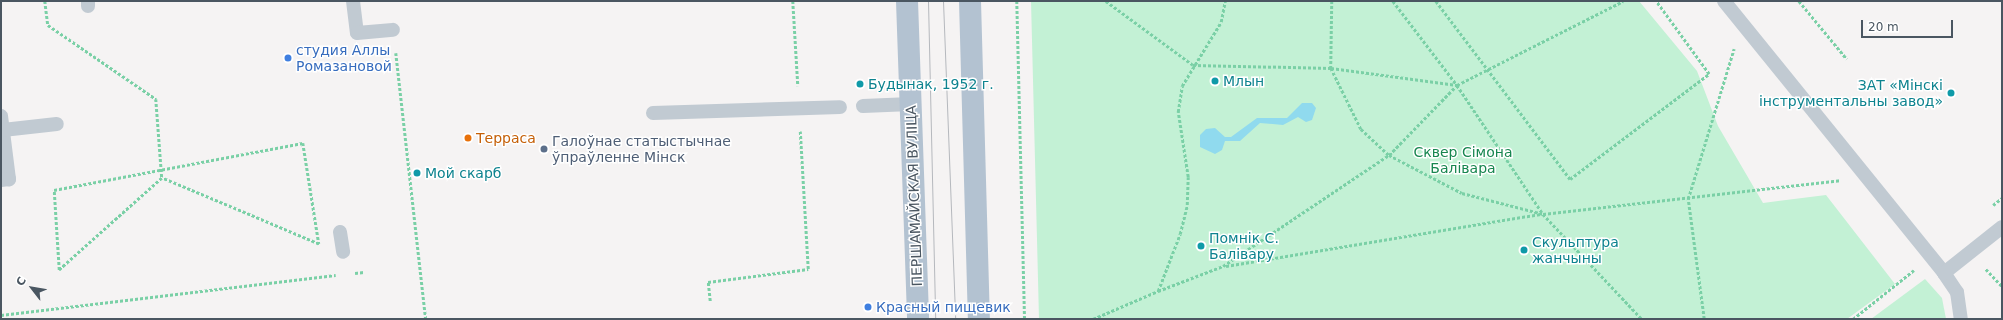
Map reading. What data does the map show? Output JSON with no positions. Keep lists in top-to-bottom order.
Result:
{
  "streets": {
    "main road": ["ПЕРШАМАЙСКАЯ ВУЛІЦА"]
  },
  "parks": ["Сквер Сімона Балівара"],
  "places": [
    "студия Аллы Ромазановой",
    "Млын",
    "Будынак, 1952 г.",
    "ЗАТ «Мінскі інструментальны завод»",
    "Терраса",
    "Галоўнае статыстычнае ўпраўленне Мінск",
    "Мой скарб",
    "Помнік С. Балівару",
    "Скульптура жанчыны",
    "Красный пищевик"
  ],
  "scale_bar": "20 m",
  "north": "top left"
}
